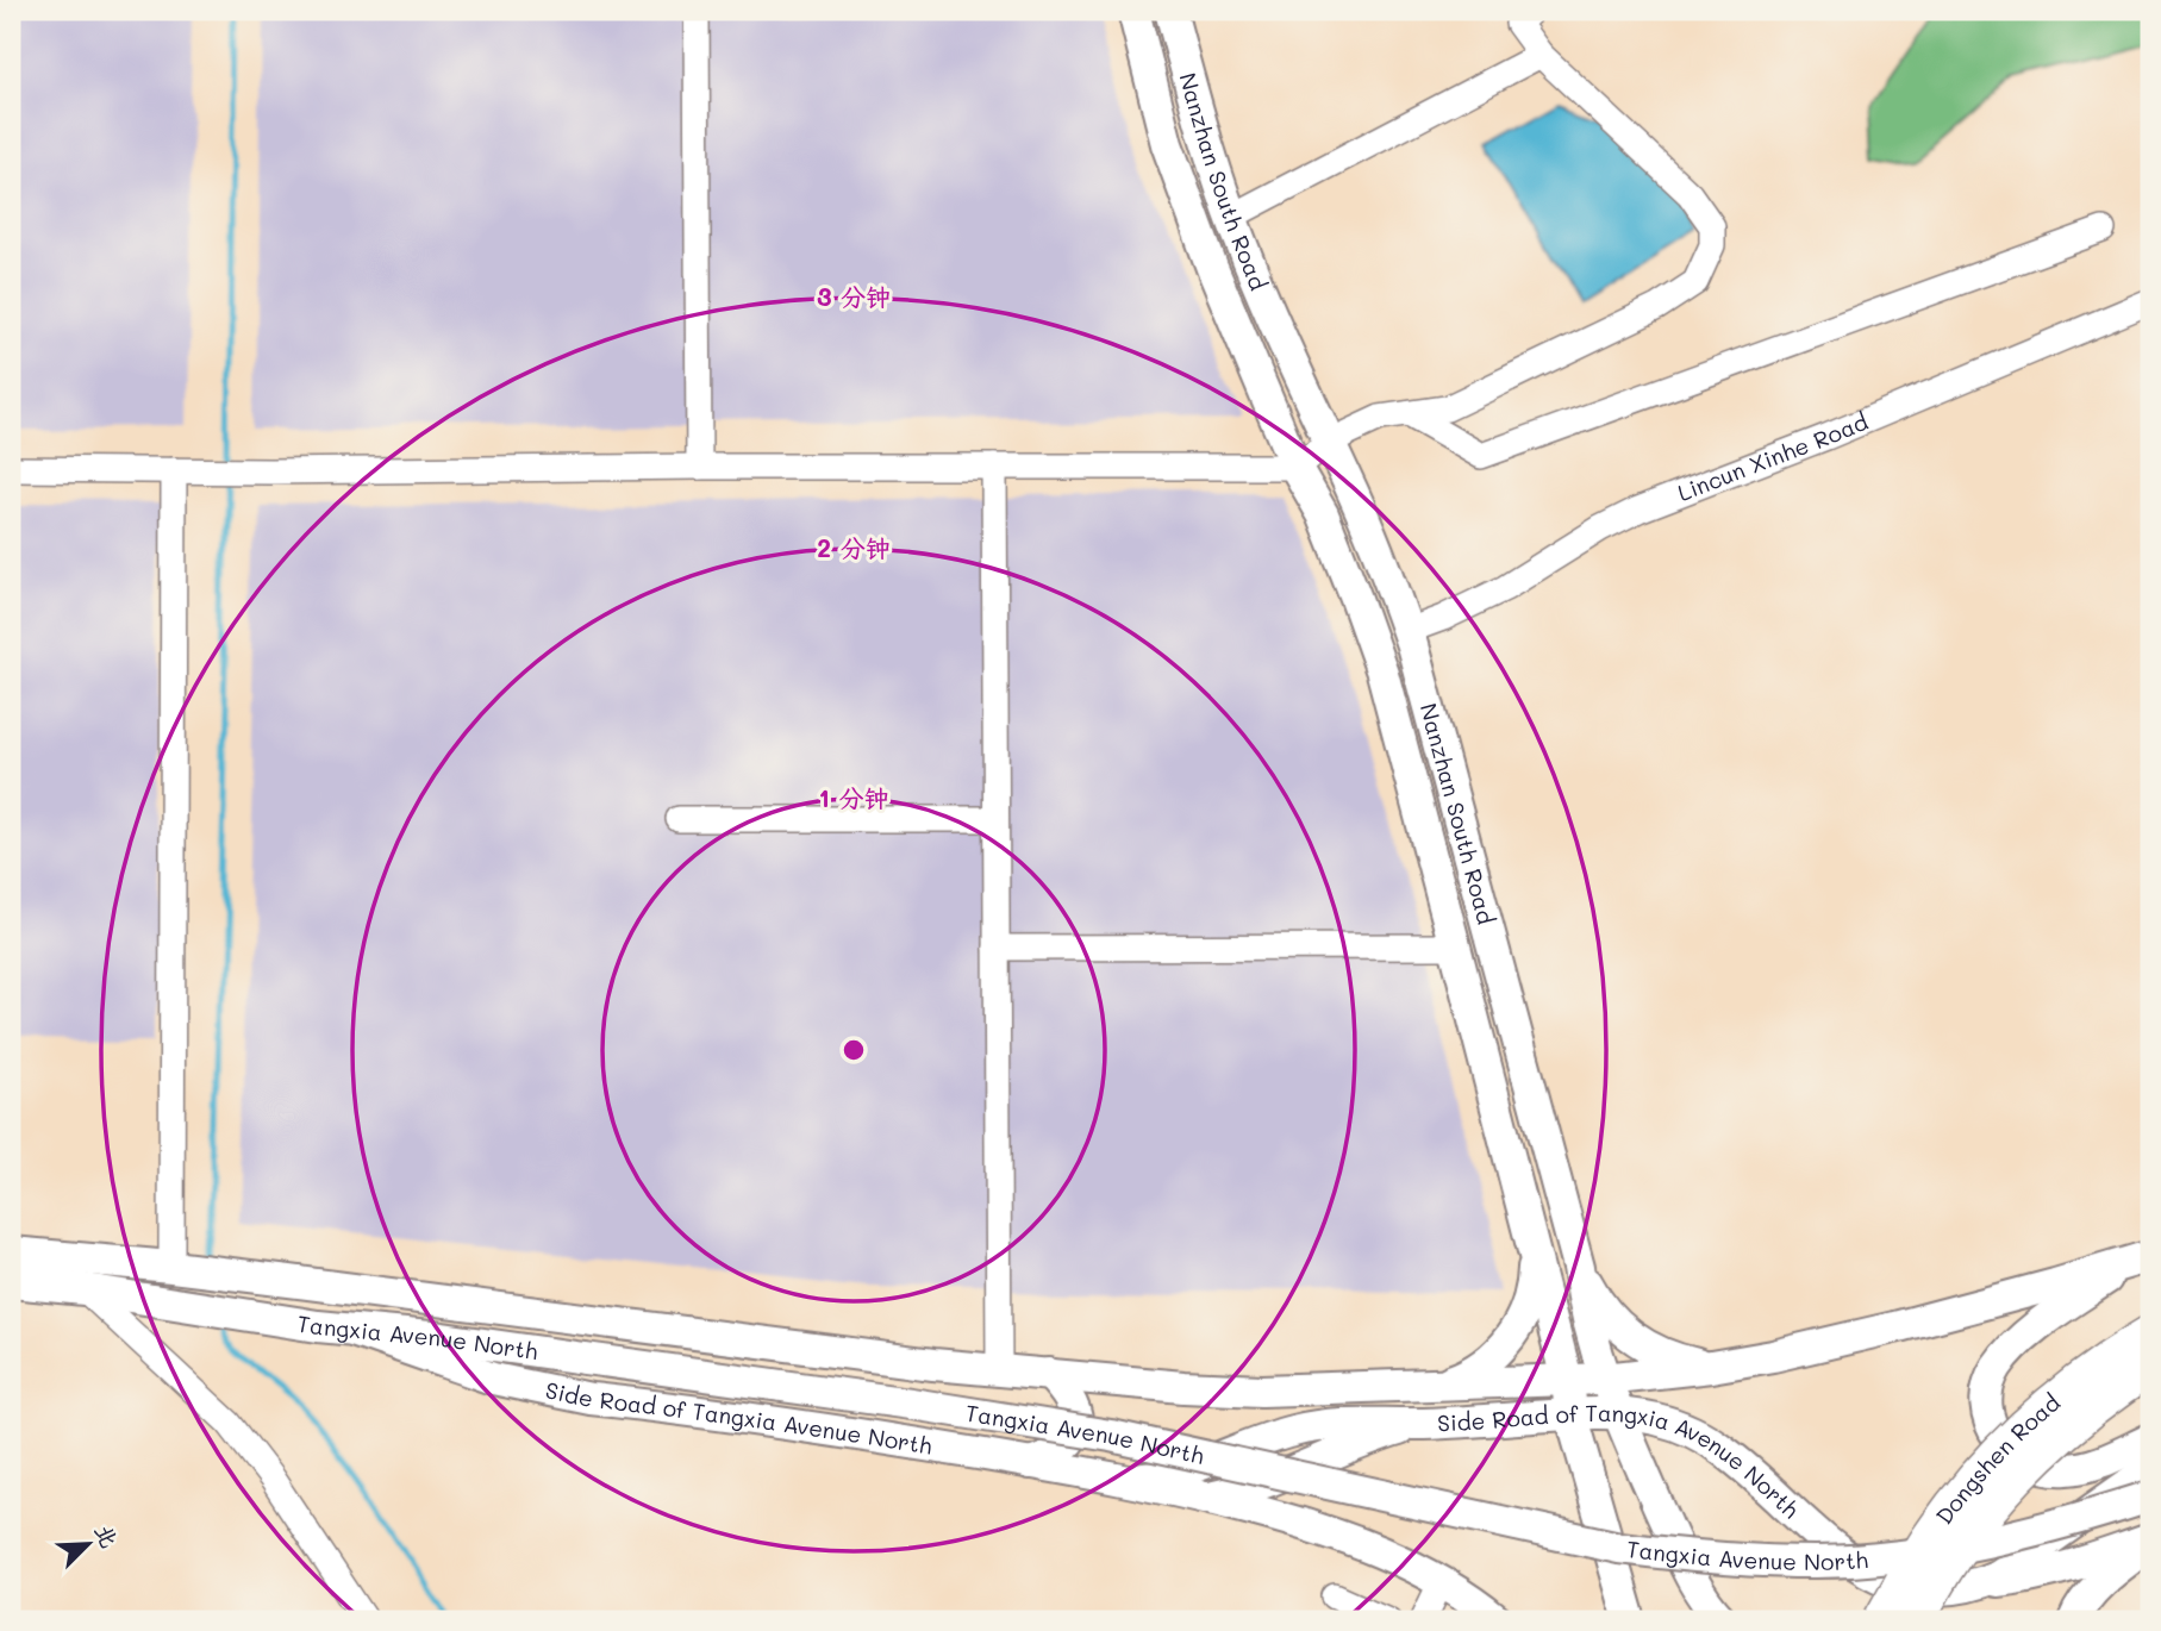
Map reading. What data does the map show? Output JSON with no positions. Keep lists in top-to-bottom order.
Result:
{
  "streets": {
    "highway": ["Dongshen Road"],
    "main road": ["Nanzhan South Road", "Tangxia Avenue North", "Side Road of Tangxia Avenue North"],
    "street": ["Lincun Xinhe Road"]
  },
  "crossings": [
    ["Nanzhan South Road", "Lincun Xinhe Road"],
    ["Nanzhan South Road", "Tangxia Avenue North"],
    ["Nanzhan South Road", "Side Road of Tangxia Avenue North"],
    ["Tangxia Avenue North", "Side Road of Tangxia Avenue North"]
  ],
  "north": "top right",
  "rings": ["3 分钟", "2 分钟", "1 分钟"]
}
